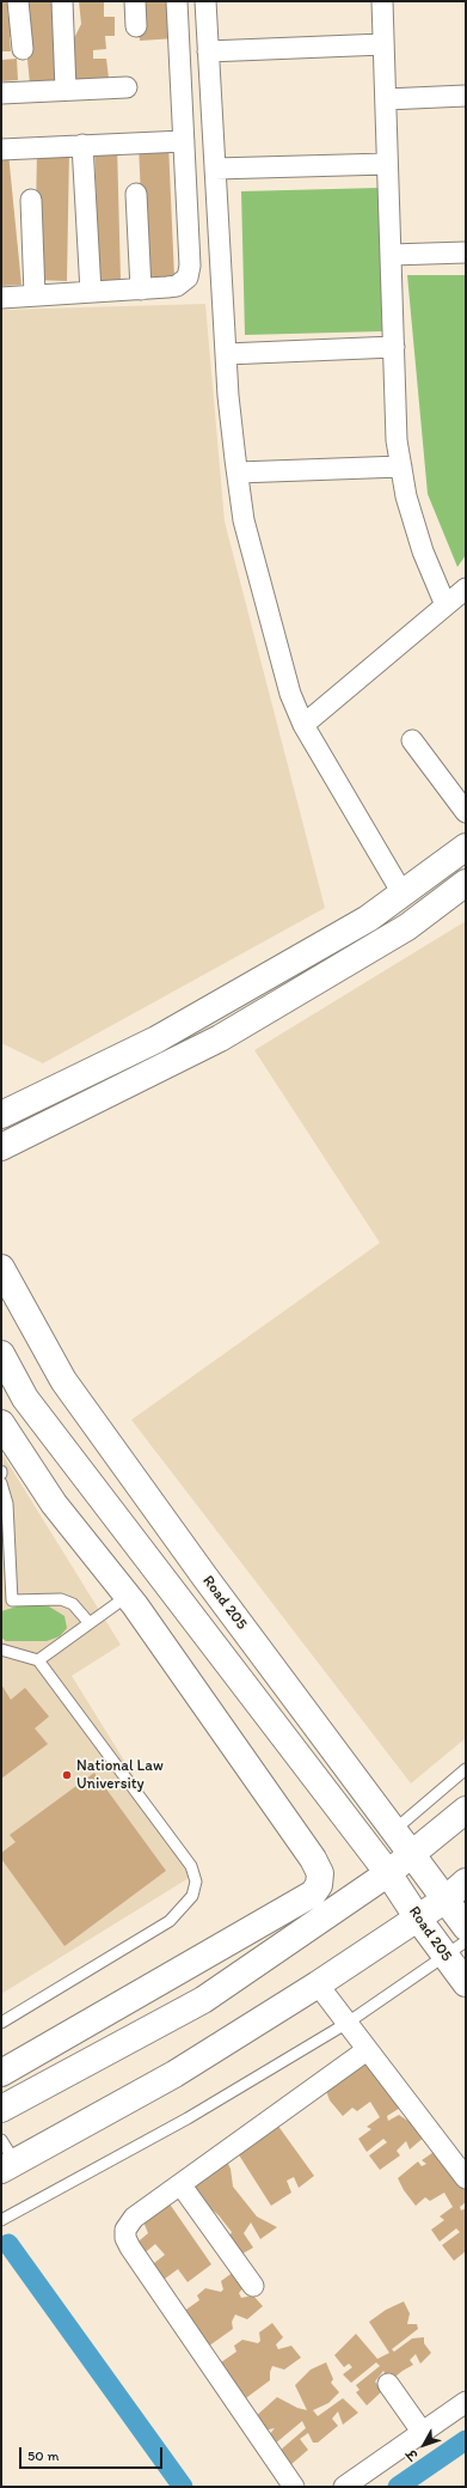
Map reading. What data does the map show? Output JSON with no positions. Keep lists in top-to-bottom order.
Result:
{
  "streets": {
    "main road": ["Road 205"]
  },
  "places": ["National Law University"],
  "scale_bar": "50 m",
  "north": "bottom left"
}
